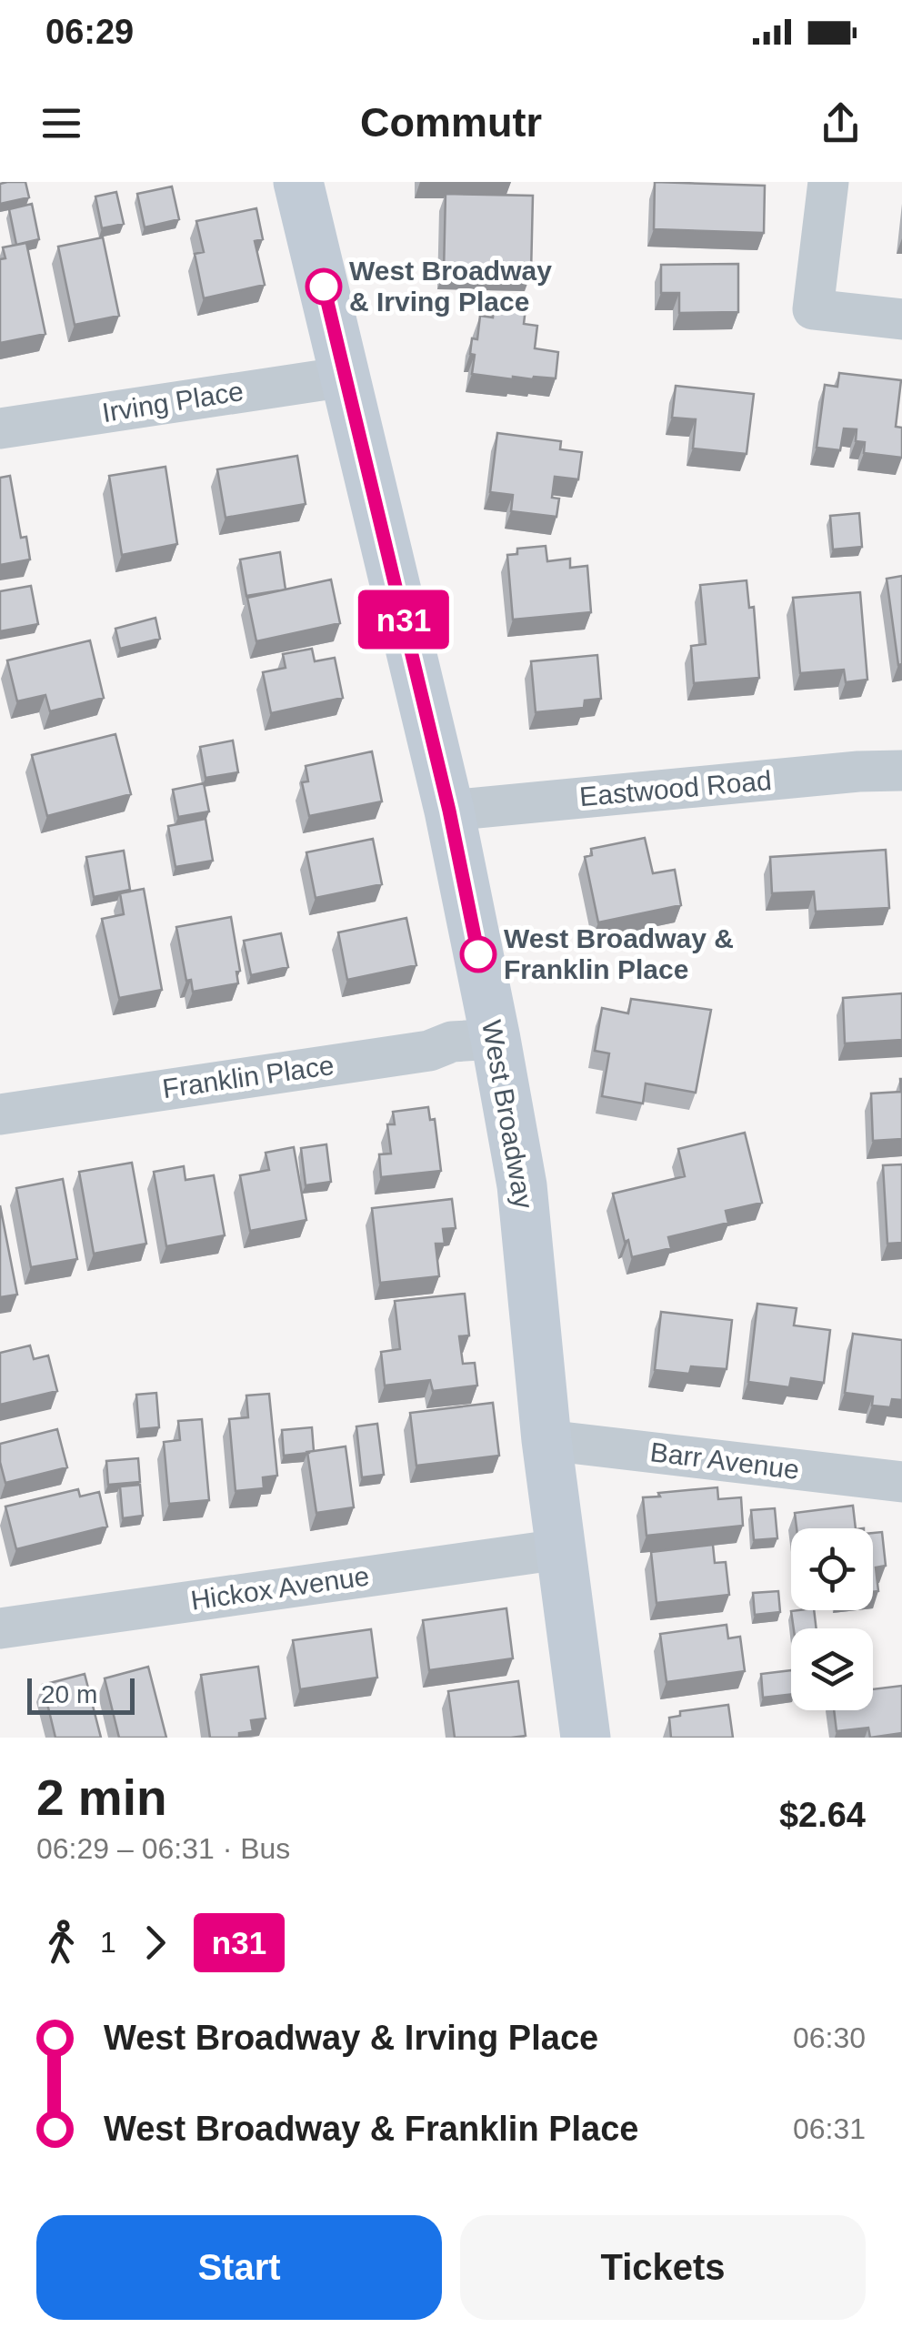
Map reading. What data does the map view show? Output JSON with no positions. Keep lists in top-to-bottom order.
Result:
{
  "streets": {
    "main road": ["West Broadway"],
    "street": [
      "Irving Place",
      "Eastwood Road",
      "Franklin Place",
      "Barr Avenue",
      "Hickox Avenue"
    ]
  },
  "crossings": [
    ["Irving Place", "West Broadway"],
    ["Eastwood Road", "West Broadway"],
    ["Franklin Place", "West Broadway"],
    ["West Broadway", "Barr Avenue"],
    ["West Broadway", "Hickox Avenue"]
  ],
  "places": ["West Broadway & Irving Place", "West Broadway & Franklin Place"],
  "lines": ["bus line n31"],
  "scale_bar": "20 m",
  "page": {
    "status": "06:29",
    "header": "Commutr",
    "on_map": "n31",
    "scale": "20 m",
    "heading": ["2 min", "06:29 – 06:31 · Bus", "$2.64"],
    "legs": ["1", "n31"],
    "list": [
      {
        "name": "West Broadway & Irving Place",
        "value": "06:30"
      },
      {
        "name": "West Broadway & Franklin Place",
        "value": "06:31"
      }
    ],
    "buttons": ["Start", "Tickets"]
  }
}
